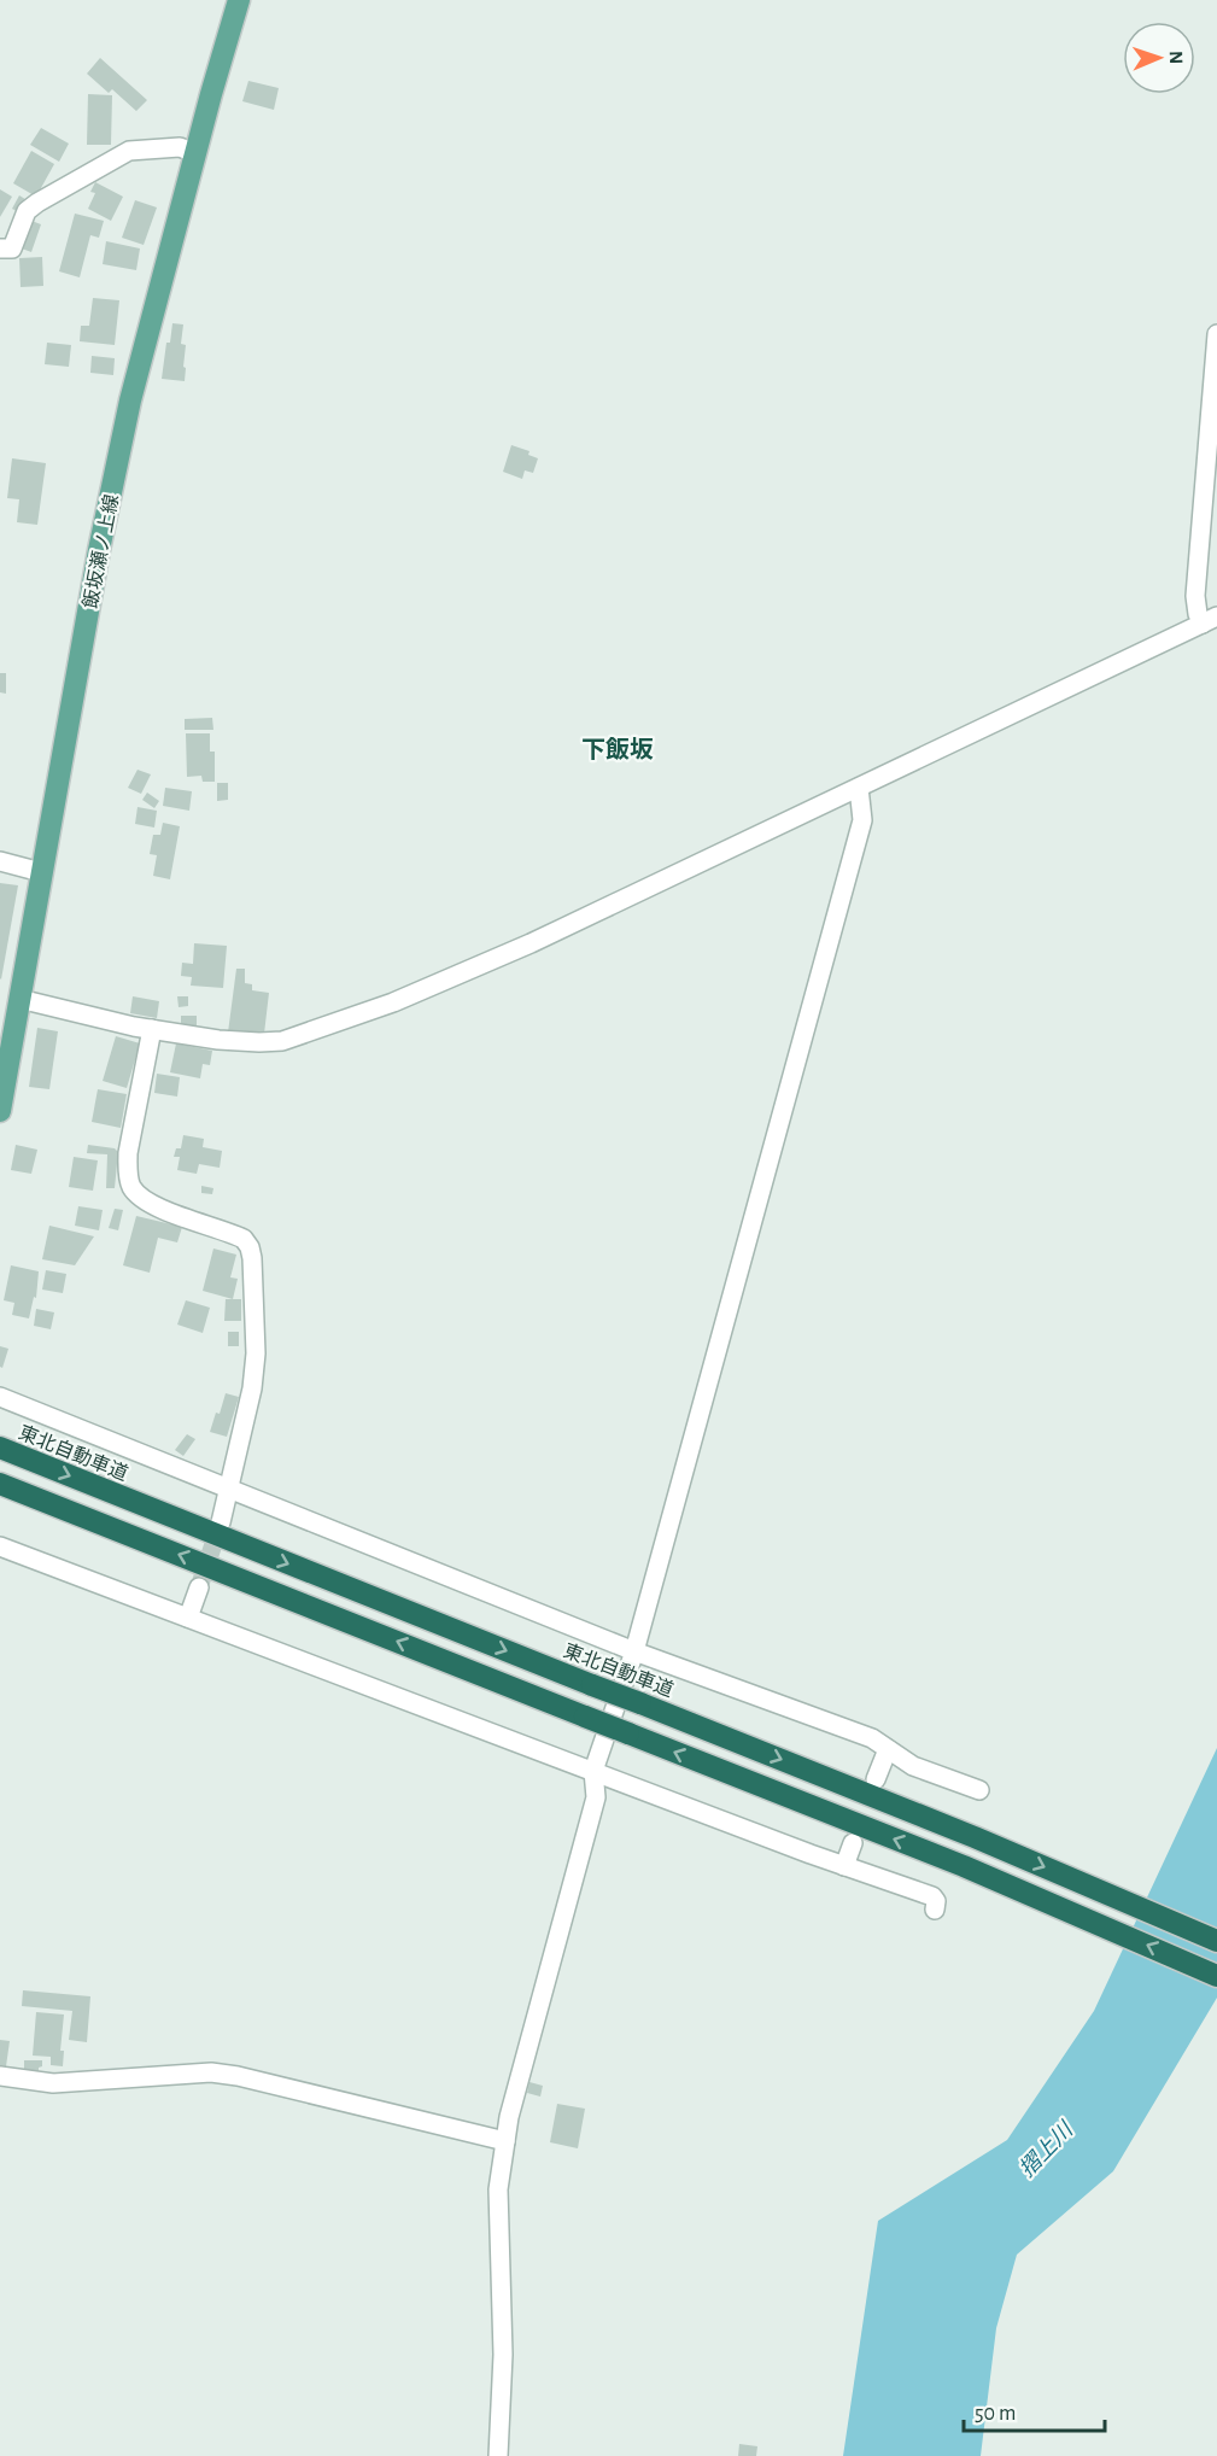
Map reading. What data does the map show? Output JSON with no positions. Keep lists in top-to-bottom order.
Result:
{
  "streets": {
    "highway": ["東北自動車道"],
    "main road": ["飯坂瀬ノ上線"]
  },
  "districts": ["下飯坂"],
  "water": ["摺上川"],
  "scale_bar": "50 m",
  "north": "right"
}
